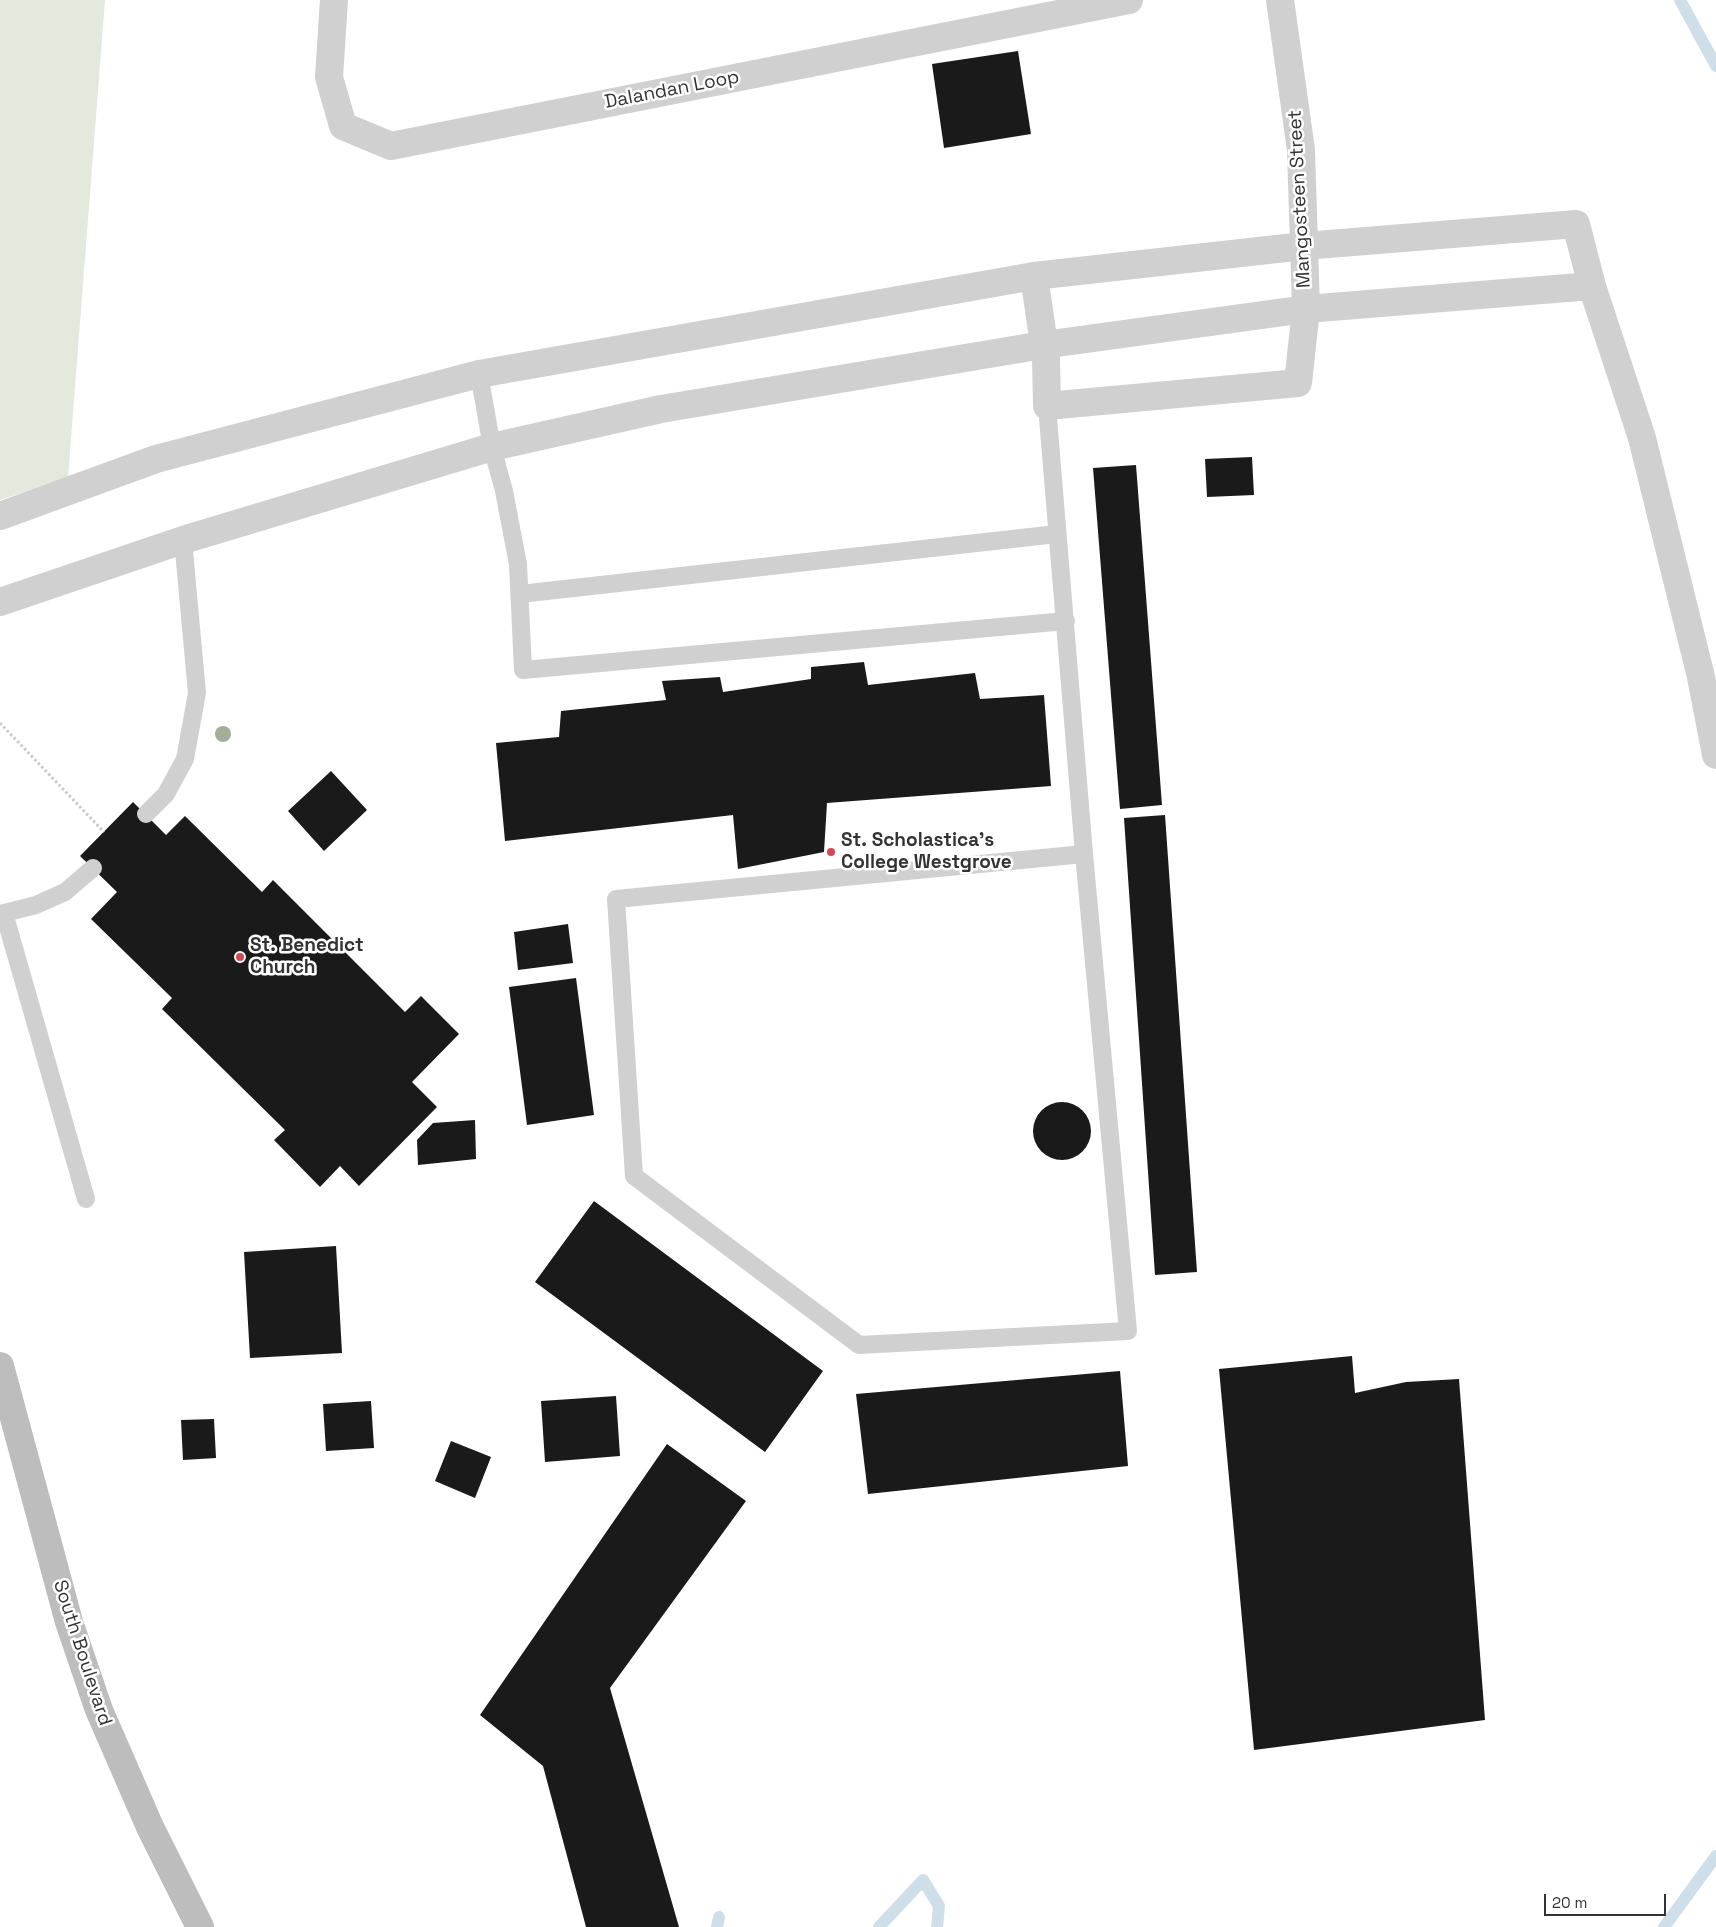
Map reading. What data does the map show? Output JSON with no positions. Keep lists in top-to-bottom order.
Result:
{
  "streets": {
    "street": ["Dalandan Loop", "Mangosteen Street", "South Boulevard"]
  },
  "places": ["St. Scholastica's College Westgrove", "St. Benedict Church"],
  "scale_bar": "20 m"
}
